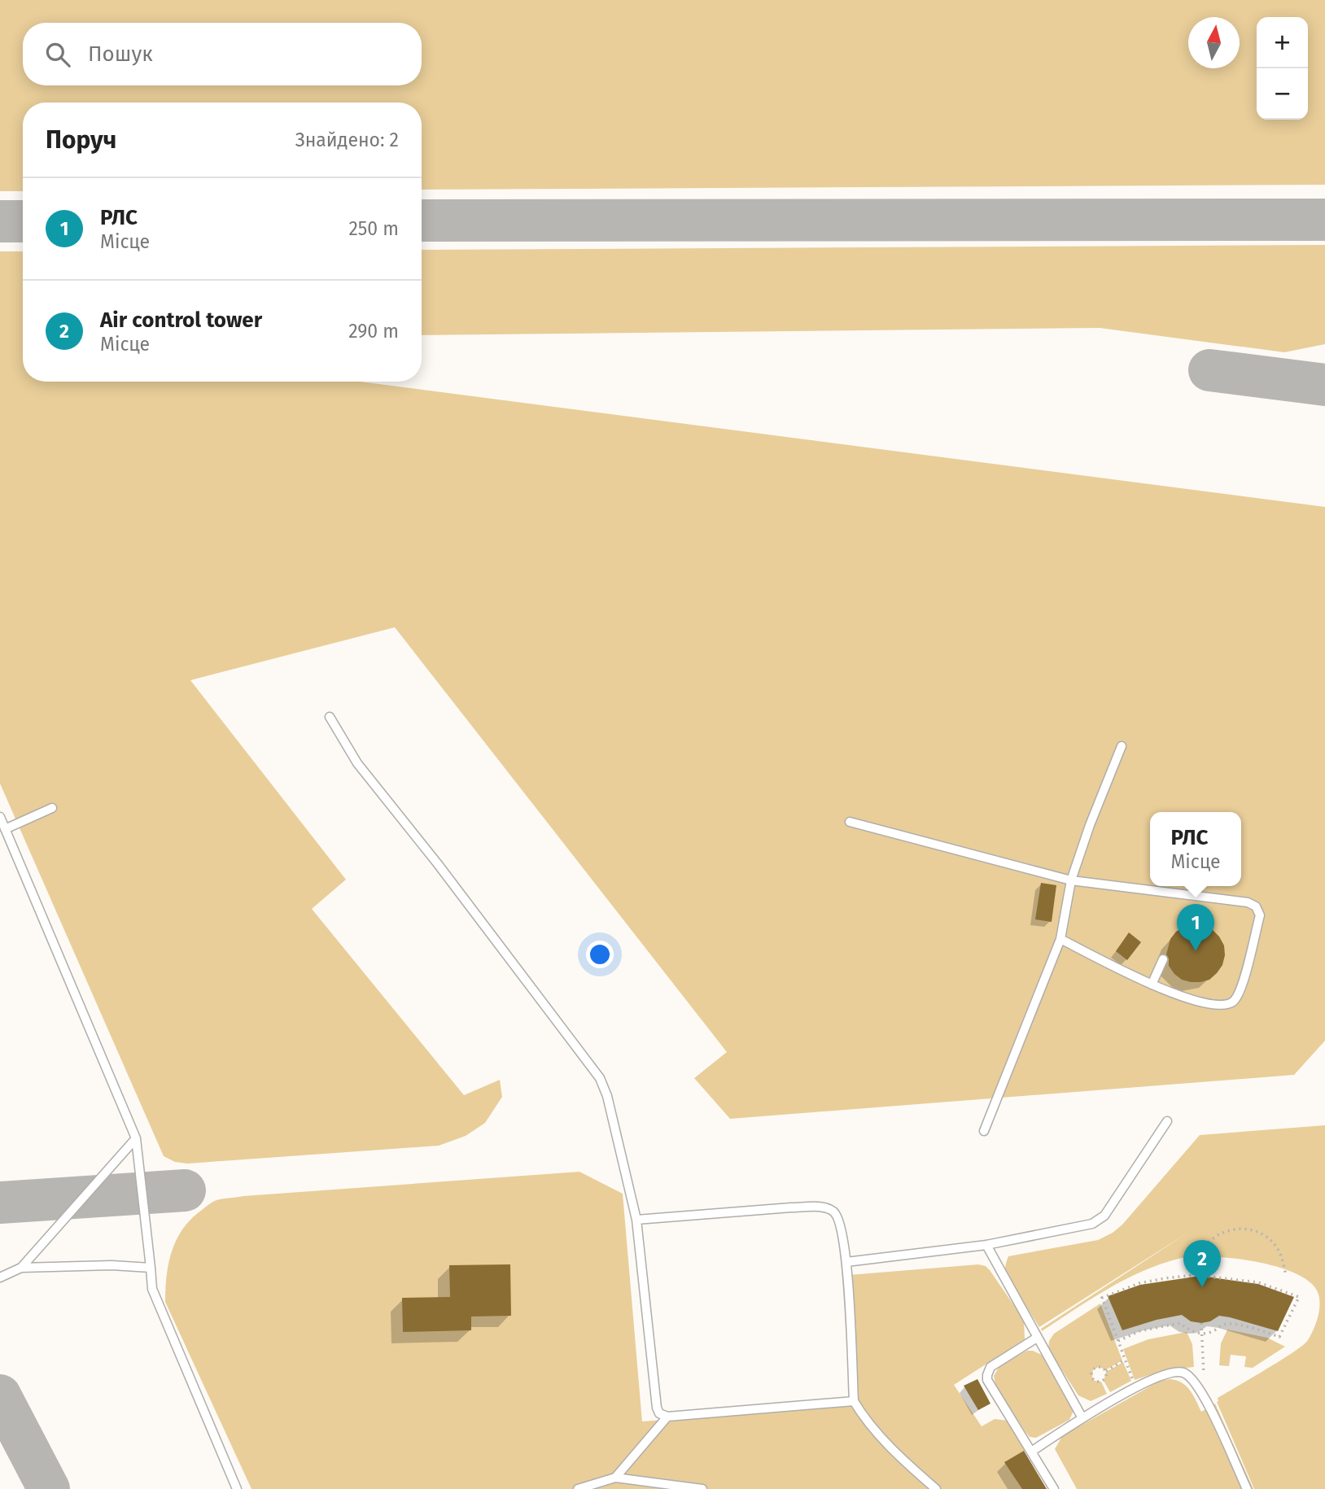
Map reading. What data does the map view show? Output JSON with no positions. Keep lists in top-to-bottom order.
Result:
{
  "north": "top",
  "page": {
    "map_buttons": ["+", "−"],
    "search": "Пошук",
    "heading": ["Поруч", "Знайдено: 2"],
    "list": [
      {
        "mark": "1",
        "name": "РЛС",
        "note": "Місце",
        "value": "250 m"
      },
      {
        "mark": "2",
        "name": "Air control tower",
        "note": "Місце",
        "value": "290 m"
      }
    ],
    "popup": ["РЛС", "Місце"],
    "pins": ["1", "2"]
  }
}
